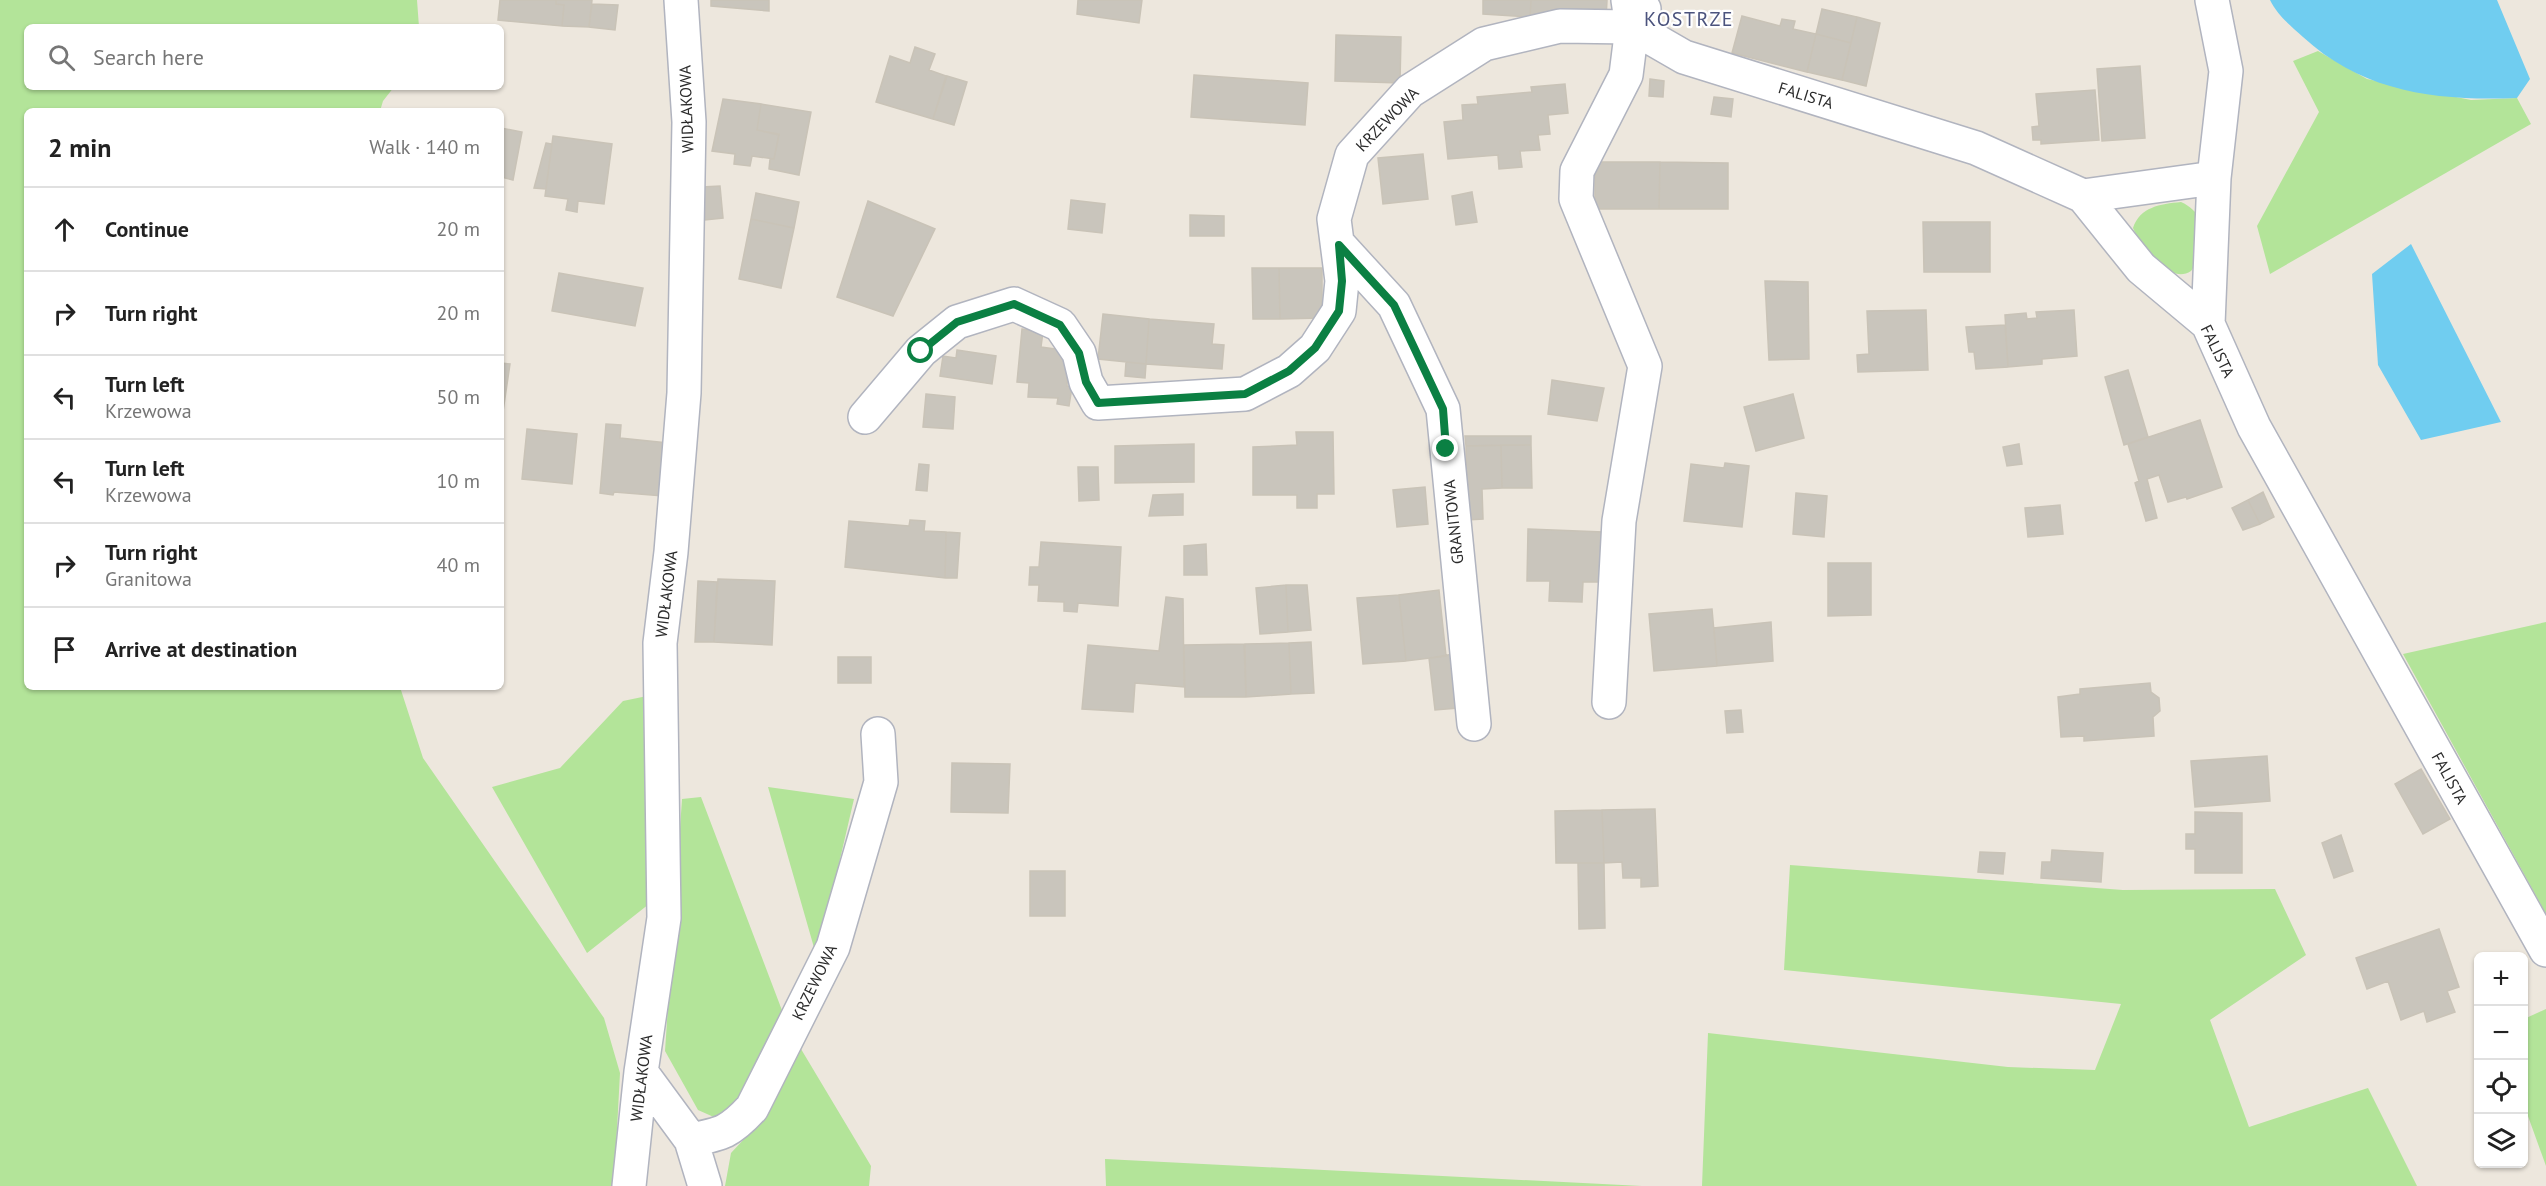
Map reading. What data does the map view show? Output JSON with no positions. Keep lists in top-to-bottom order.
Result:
{
  "streets": {
    "street": [
      "FALISTA",
      "WIDŁAKOWA",
      "KRZEWOWA",
      "GRANITOWA"
    ]
  },
  "crossings": [
    ["FALISTA", "KRZEWOWA"],
    ["KRZEWOWA", "GRANITOWA"]
  ],
  "districts": ["KOSTRZE"],
  "page": {
    "search": "Search here",
    "heading": ["2 min", "Walk · 140 m"],
    "list": [
      ["Continue", "20 m"],
      ["Turn right", "20 m"],
      ["Turn left", "Krzewowa", "50 m"],
      ["Turn left", "Krzewowa", "10 m"],
      ["Turn right", "Granitowa", "40 m"],
      "Arrive at destination"
    ],
    "map_buttons": ["+", "−"]
  }
}
